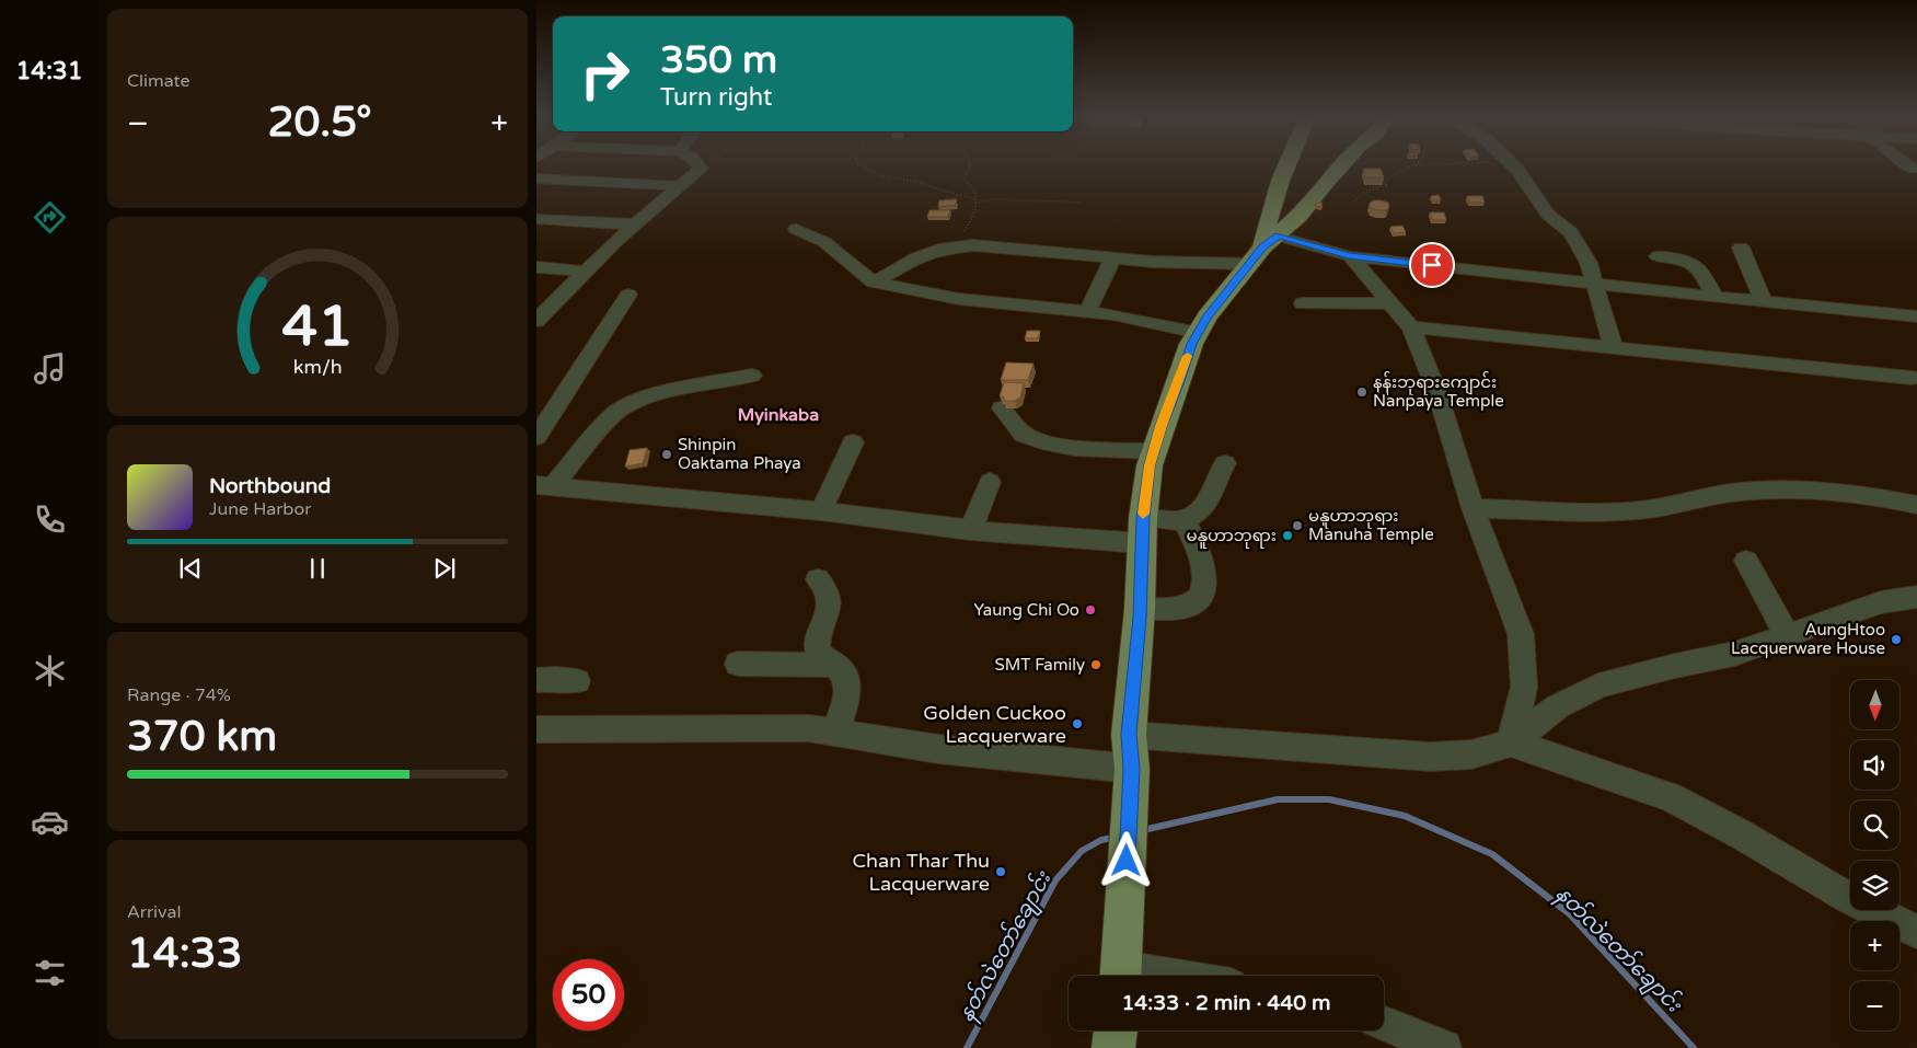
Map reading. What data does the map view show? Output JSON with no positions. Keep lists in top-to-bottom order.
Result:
{
  "districts": ["Myinkaba"],
  "water": ["နတ်လဲတော်ချောင်း"],
  "places": [
    "နန်းဘုရားကျောင်း Nanpaya Temple",
    "Shinpin Oaktama Phaya",
    "မနူဟာဘုရား Manuha Temple",
    "မနူဟာဘုရား",
    "Yaung Chi Oo",
    "AungHtoo Lacquerware House",
    "SMT Family",
    "Golden Cuckoo Lacquerware",
    "Chan Thar Thu Lacquerware"
  ],
  "north": "bottom",
  "page": {
    "tabs": "14:31",
    "tile": [
      "Climate",
      ["Range · 74%", "370 km"],
      ["Arrival", "14:33"]
    ],
    "turn": ["350 m", "Turn right"],
    "heat": ["−", "20.5°", "+"],
    "song": ["Northbound", "June Harbor"],
    "map_buttons": ["+", "−"],
    "limit": "50",
    "trip": "14:33 · 2 min · 440 m",
    "gauge": ["41", "km/h"]
  }
}
